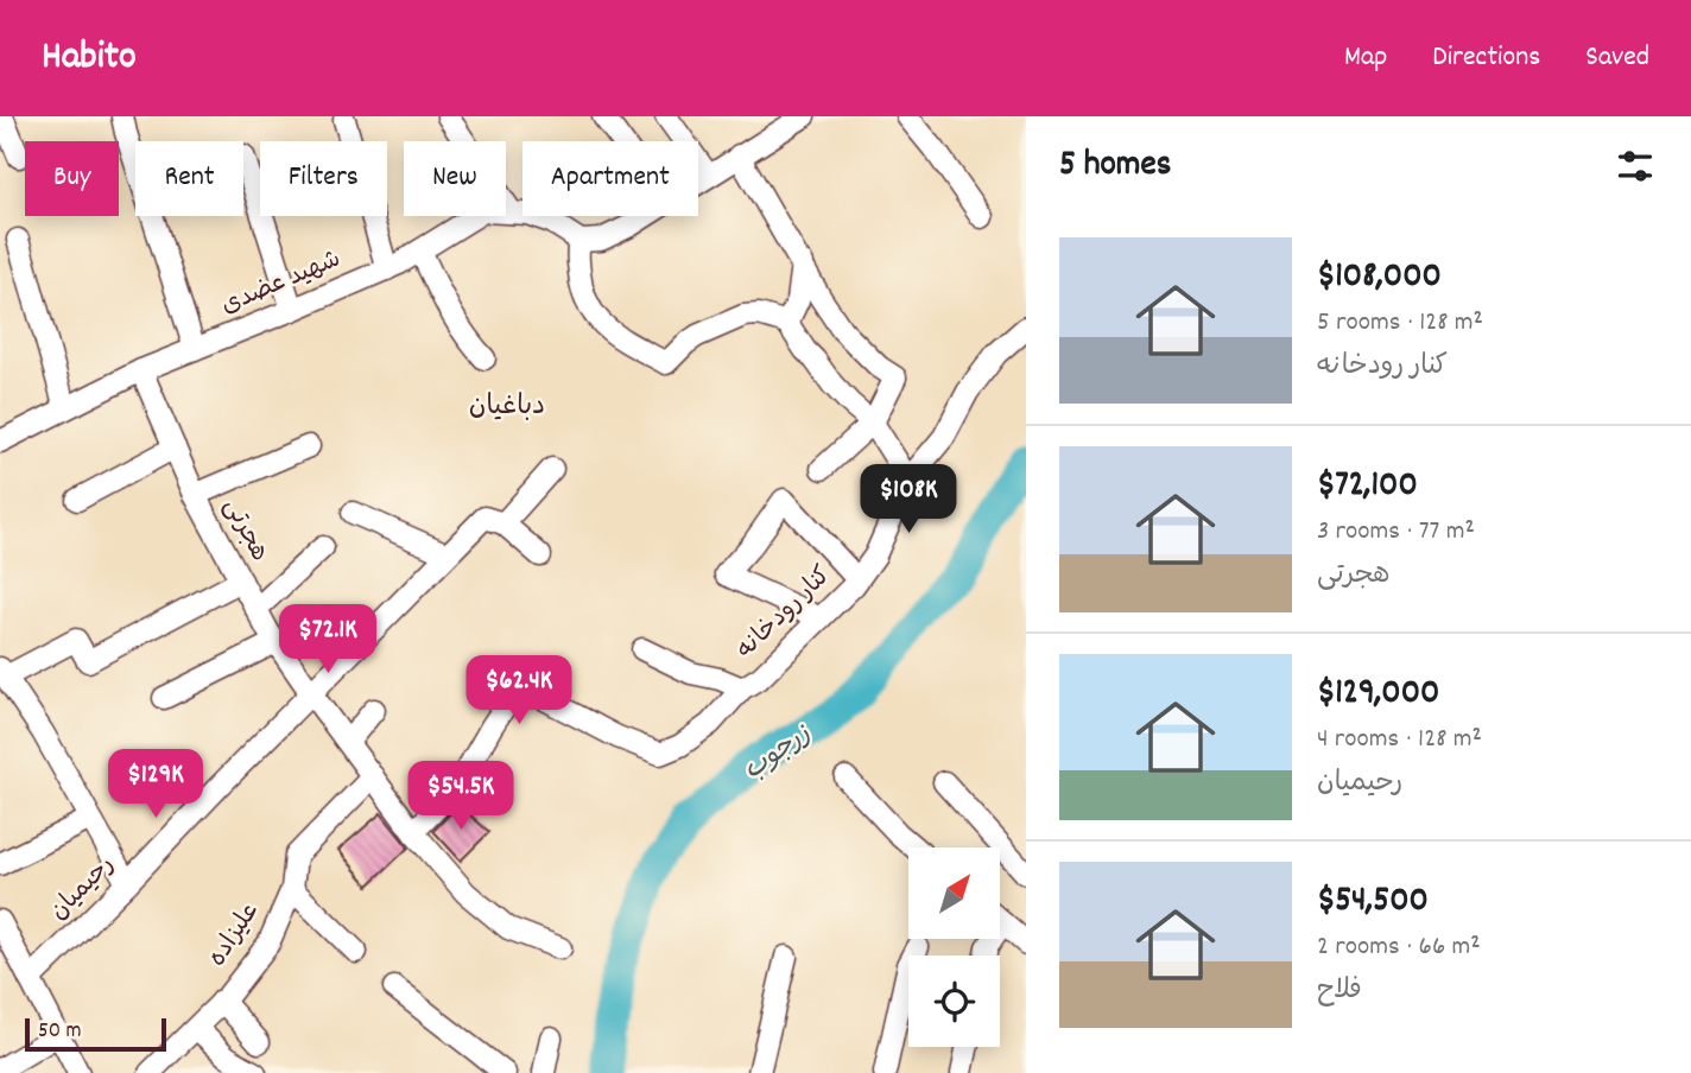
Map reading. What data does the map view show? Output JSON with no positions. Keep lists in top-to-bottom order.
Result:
{
  "streets": {
    "street": [
      "شهید عضدی",
      "هجرتی",
      "کنار رودخانه",
      "رحیمیان",
      "علیزاده"
    ]
  },
  "crossings": [
    ["شهید عضدی", "هجرتی"],
    ["هجرتی", "کنار رودخانه"],
    ["هجرتی", "رحیمیان"],
    ["هجرتی", "علیزاده"]
  ],
  "districts": ["دباغیان"],
  "water": ["زرجوب"],
  "scale_bar": "50 m",
  "north": "top right",
  "page": {
    "header": "Habito",
    "nav": ["Map", "Directions", "Saved"],
    "heading": "5 homes",
    "chip": [
      "Buy",
      "Rent",
      "Filters",
      "New",
      "Apartment"
    ],
    "list": [
      {
        "name": "$108,000",
        "note": "5 rooms · 128 m² · کنار رودخانه"
      },
      {
        "name": "$72,100",
        "note": "3 rooms · 77 m² · هجرتی"
      },
      {
        "name": "$129,000",
        "note": "4 rooms · 128 m² · رحیمیان"
      },
      {
        "name": "$54,500",
        "note": "2 rooms · 66 m² · فلاح"
      }
    ],
    "price": [
      "$108K",
      "$72.1K",
      "$62.4K",
      "$129K",
      "$54.5K"
    ],
    "scale": "50 m"
  }
}
